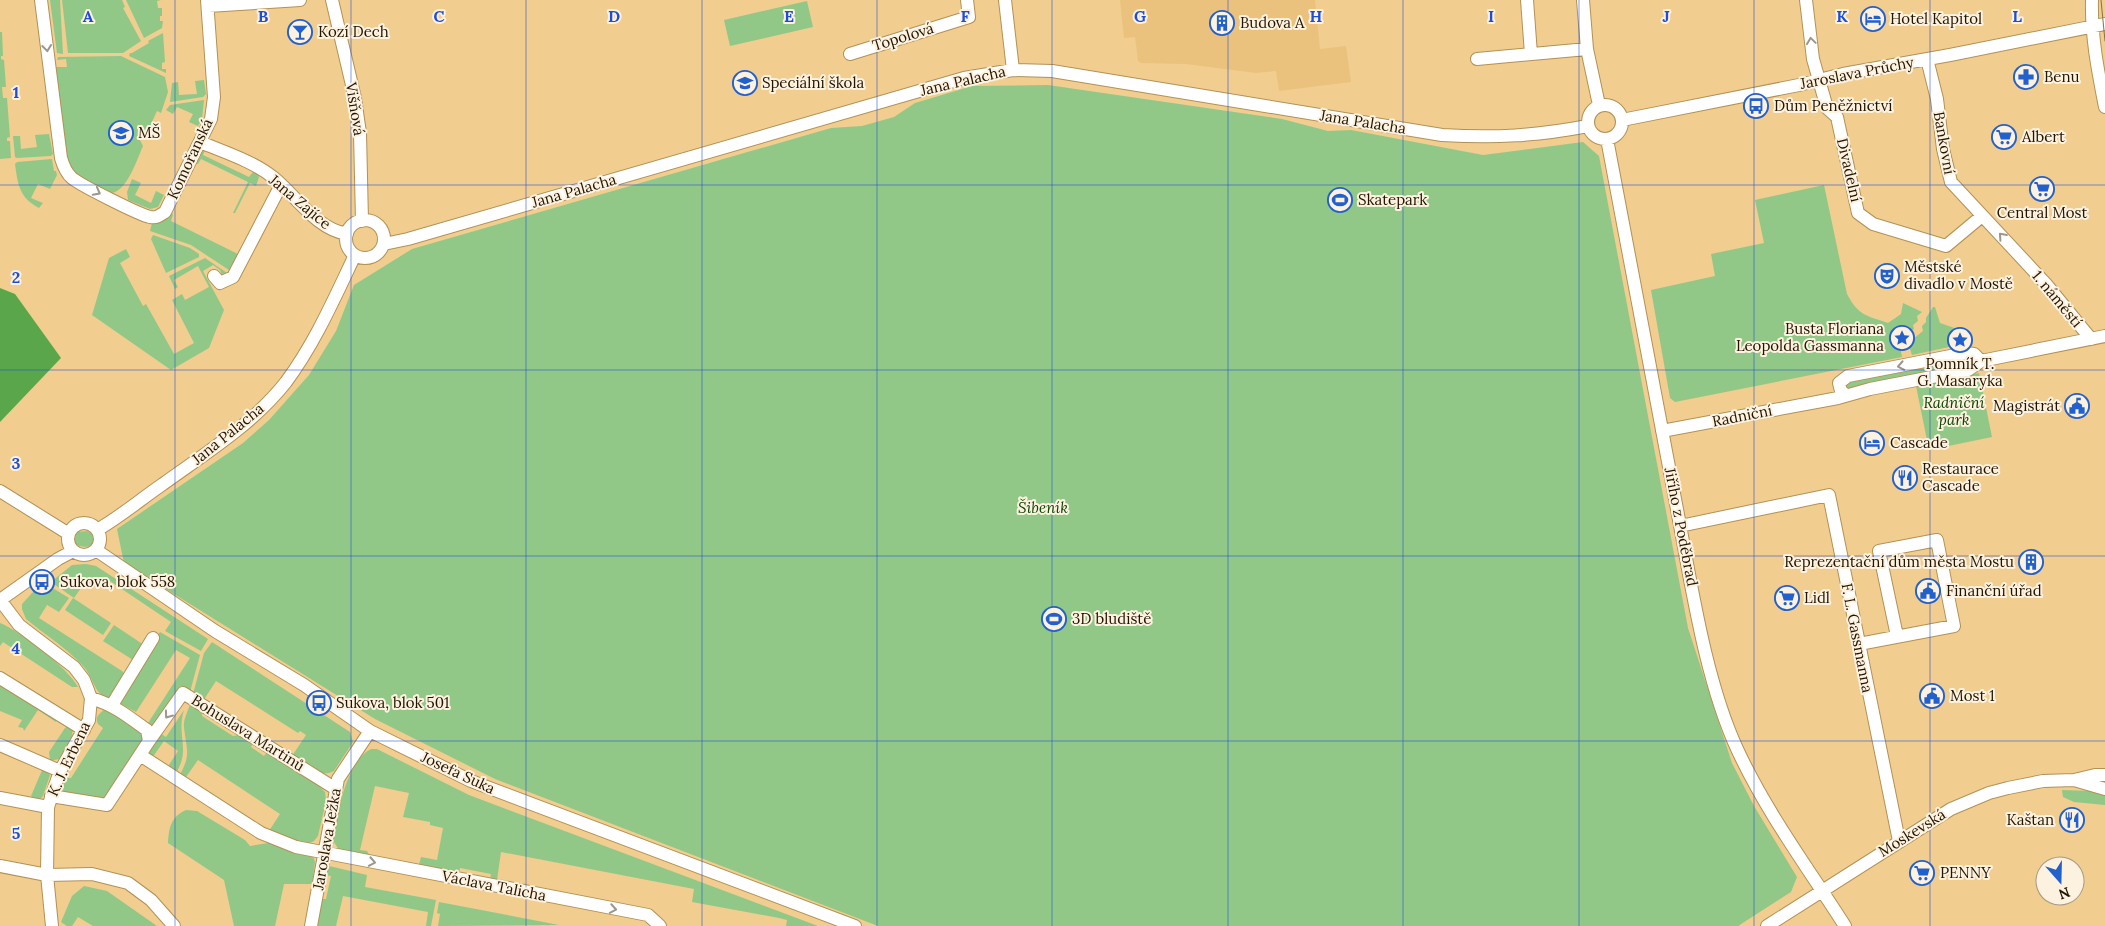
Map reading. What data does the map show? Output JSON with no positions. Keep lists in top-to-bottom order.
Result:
{
  "streets": {
    "street": [
      "Topolová",
      "Jaroslava Průchy",
      "Jana Palacha",
      "Višňová",
      "Bankovní",
      "Komořanská",
      "Divadelní",
      "Jana Zajíce",
      "1. náměstí",
      "Radniční",
      "Jiřího z Poděbrad",
      "F. L. Gassmanna",
      "Bohuslava Martinů",
      "K. J. Erbena",
      "Josefa Suka",
      "Moskevská",
      "Jaroslava Ježka",
      "Václava Talicha"
    ]
  },
  "crossings": [
    ["Jaroslava Průchy", "Jana Palacha"],
    ["Jaroslava Průchy", "Bankovní"],
    ["Jaroslava Průchy", "Divadelní"],
    ["Jaroslava Průchy", "Jiřího z Poděbrad"],
    ["Jana Palacha", "Višňová"],
    ["Jana Palacha", "Jana Zajíce"],
    ["Jana Palacha", "Jiřího z Poděbrad"],
    ["Jana Palacha", "Josefa Suka"],
    ["Višňová", "Jana Zajíce"],
    ["Bankovní", "Divadelní"],
    ["Bankovní", "1. náměstí"],
    ["Komořanská", "Jana Zajíce"],
    ["Divadelní", "1. náměstí"],
    ["1. náměstí", "Radniční"],
    ["Radniční", "Jiřího z Poděbrad"],
    ["Jiřího z Poděbrad", "F. L. Gassmanna"],
    ["Jiřího z Poděbrad", "Moskevská"],
    ["F. L. Gassmanna", "Moskevská"],
    ["Bohuslava Martinů", "Jaroslava Ježka"],
    ["Josefa Suka", "Jaroslava Ježka"],
    ["Jaroslava Ježka", "Václava Talicha"]
  ],
  "one_way": ["1. náměstí", "Václava Talicha"],
  "parks": ["Radniční park", "Šibeník"],
  "places": {
    "hotel": ["Hotel Kapitol", "Cascade"],
    "building": ["Budova A", "Reprezentační dům města Mostu"],
    "bar": ["Kozí Dech"],
    "pharmacy": ["Benu"],
    "school or university": ["Speciální škola", "MŠ"],
    "bus stop": ["Dům Peněžnictví", "Sukova, blok 558", "Sukova, blok 501"],
    "supermarket": [
      "Albert",
      "Central Most",
      "Lidl",
      "PENNY"
    ],
    "sports": ["Skatepark", "3D bludiště"],
    "theatre": ["Městské divadlo v Mostě"],
    "place": ["Busta Floriana Leopolda Gassmanna", "Pomník T. G. Masaryka"],
    "public building": ["Magistrát", "Finanční úřad", "Most 1"],
    "restaurant": ["Restaurace Cascade", "Kaštan"]
  },
  "north": "bottom",
  "grid": {
    "columns": [
      "A",
      "B",
      "C",
      "D",
      "E",
      "F",
      "G",
      "H",
      "I",
      "J",
      "K",
      "L"
    ],
    "rows": [
      "1",
      "2",
      "3",
      "4",
      "5"
    ]
  }
}
